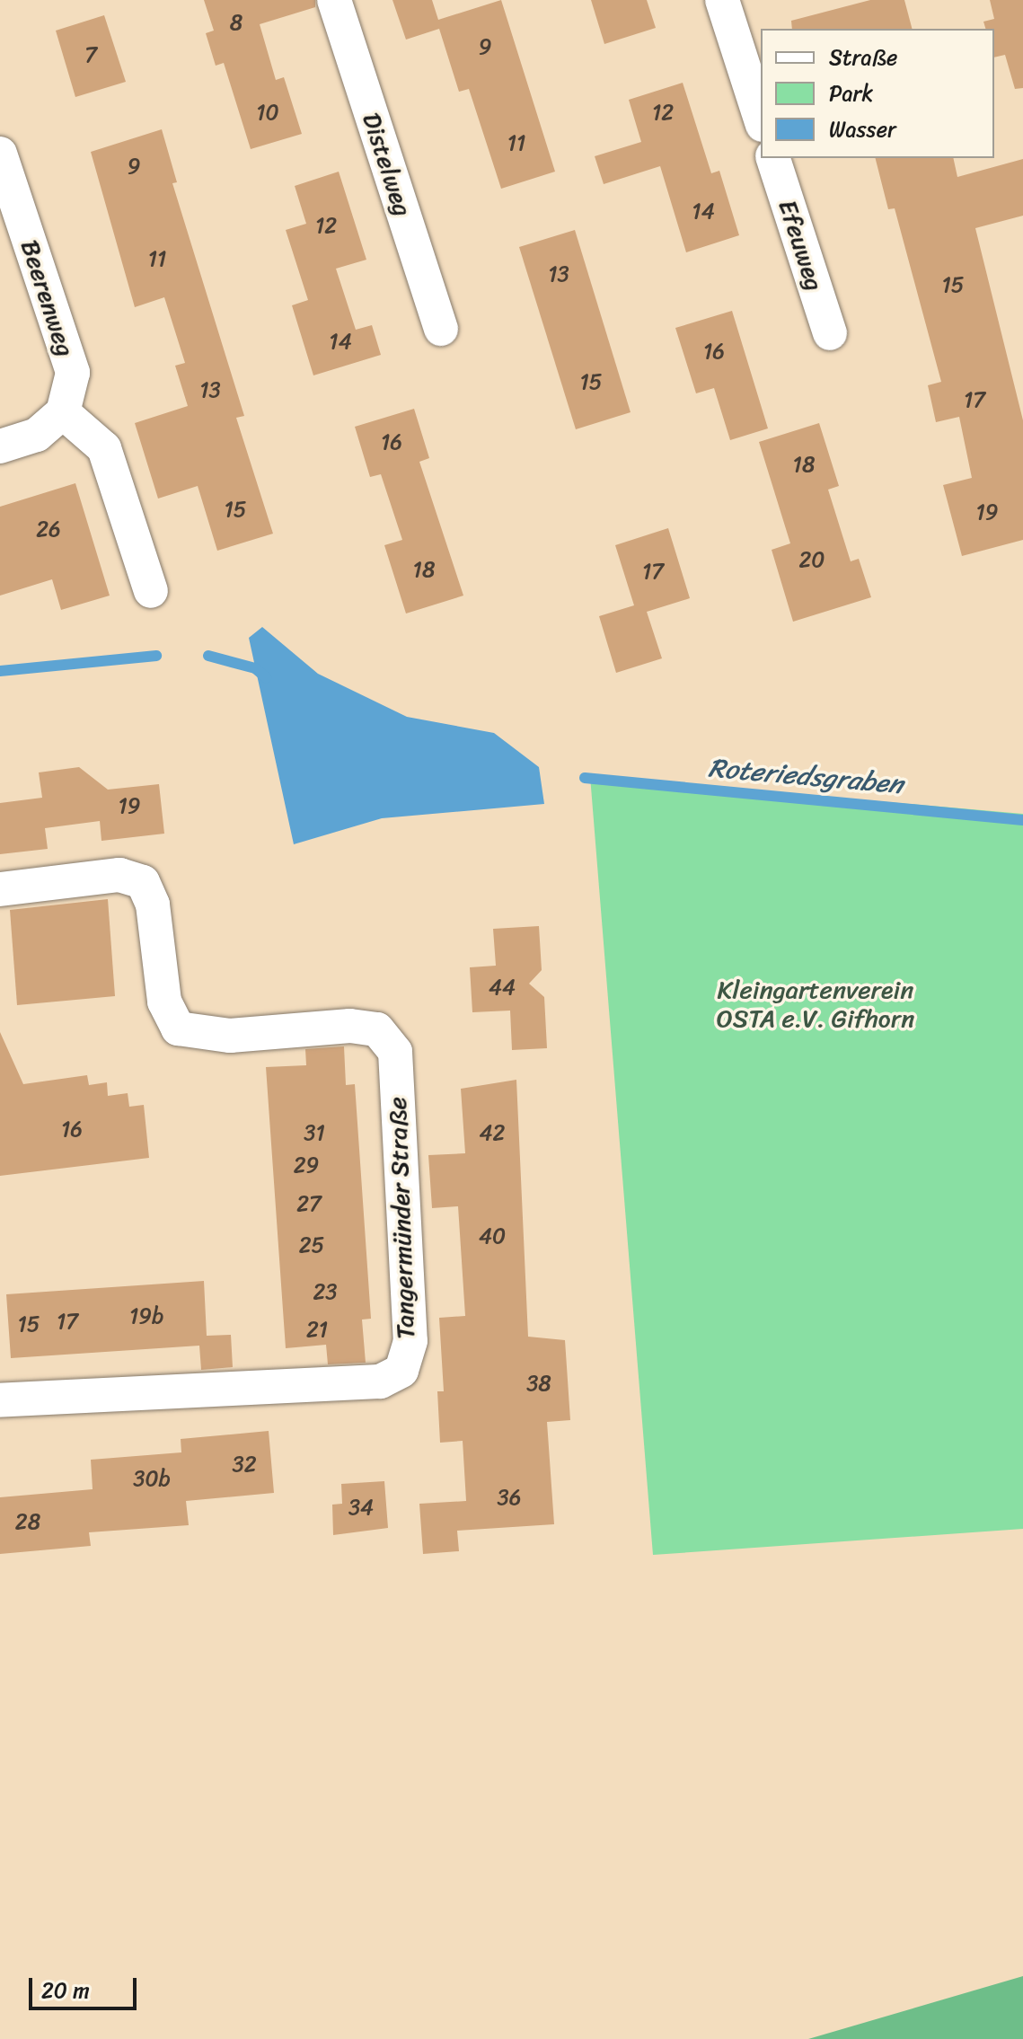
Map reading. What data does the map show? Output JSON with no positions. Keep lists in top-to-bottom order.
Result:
{
  "streets": {
    "street": [
      "Distelweg",
      "Efeuweg",
      "Beerenweg",
      "Tangermünder Straße"
    ]
  },
  "water": ["Roteriedsgraben"],
  "parks": ["Kleingartenverein OSTA e.V. Gifhorn"],
  "house_numbers": [
    "8",
    "9",
    "7",
    "10",
    "12",
    "11",
    "9",
    "14",
    "12",
    "11",
    "13",
    "15",
    "14",
    "16",
    "15",
    "13",
    "17",
    "16",
    "18",
    "15",
    "19",
    "26",
    "20",
    "18",
    "17",
    "19",
    "44",
    "16",
    "31",
    "42",
    "29",
    "27",
    "40",
    "25",
    "23",
    "19b",
    "17",
    "15",
    "21",
    "38",
    "32",
    "30b",
    "36",
    "34",
    "28"
  ],
  "legend": ["Straße", "Park", "Wasser"],
  "scale_bar": "20 m"
}
